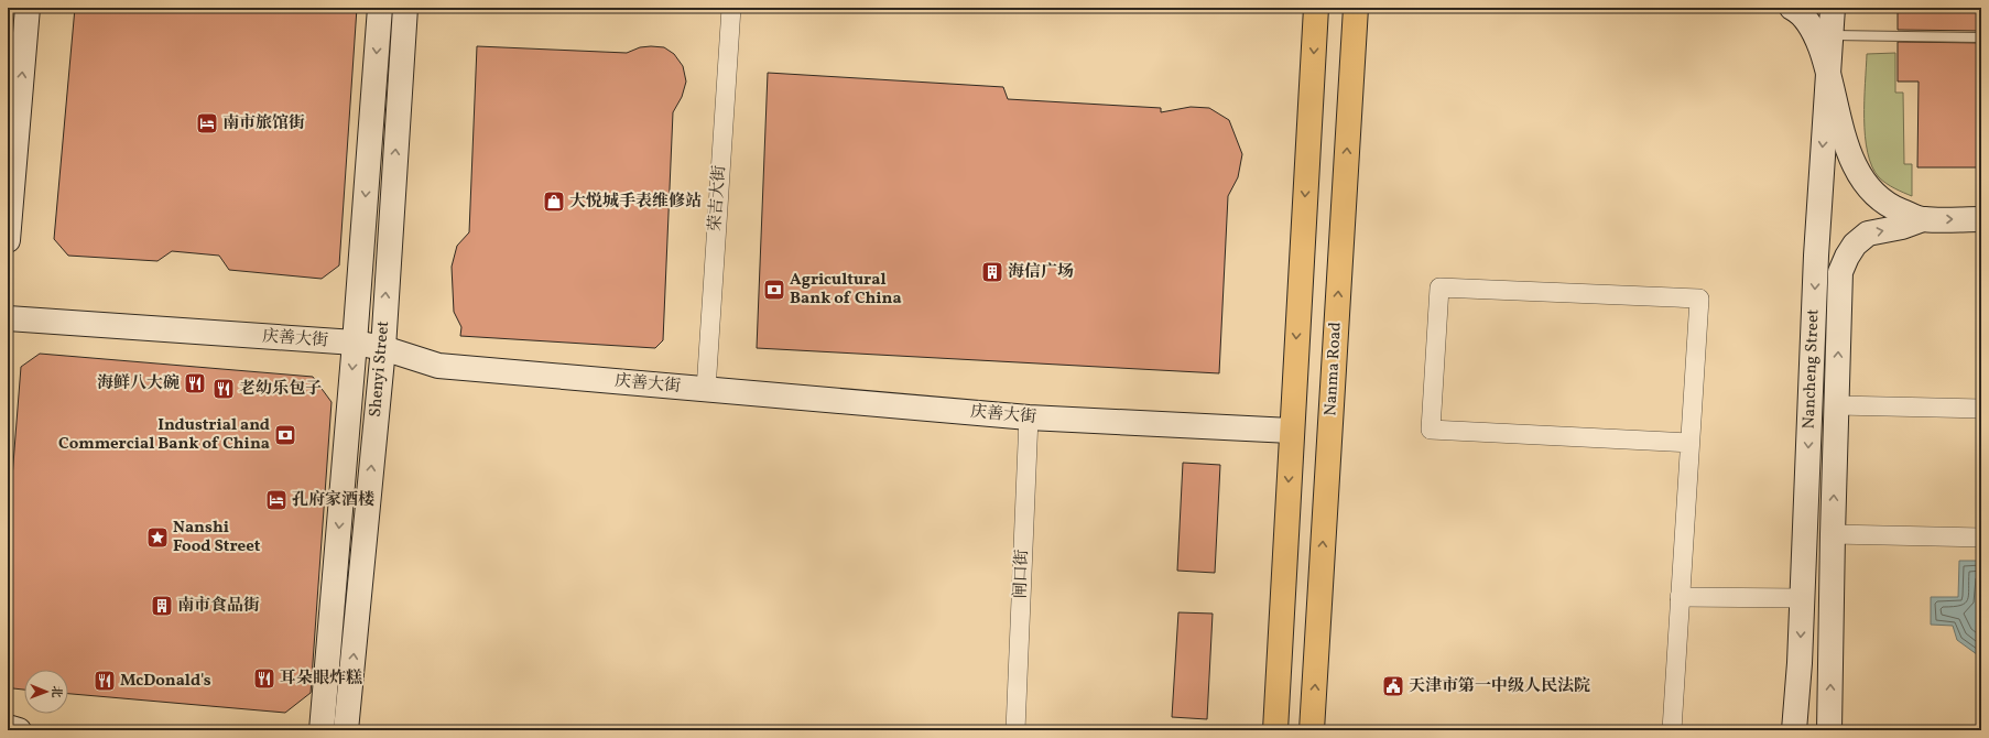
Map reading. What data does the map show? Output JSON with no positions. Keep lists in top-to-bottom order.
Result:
{
  "streets": {
    "main road": ["Nanma Road"],
    "street": [
      "荣吉大街",
      "庆善大街",
      "Shenyi Street",
      "Nancheng Street",
      "闸口街"
    ]
  },
  "crossings": [
    ["荣吉大街", "庆善大街"],
    ["庆善大街", "Shenyi Street"],
    ["庆善大街", "闸口街"]
  ],
  "places": {
    "hotel": ["南市旅馆街", "孔府家酒楼"],
    "shop": ["大悦城手表维修站"],
    "building": ["海信广场", "南市食品街"],
    "bank": ["Agricultural Bank of China", "Industrial and Commercial Bank of China"],
    "restaurant": [
      "海鲜八大碗",
      "老幼乐包子",
      "耳朵眼炸糕",
      "McDonald's"
    ],
    "place": ["Nanshi Food Street"],
    "public building": ["天津市第一中级人民法院"]
  },
  "north": "right"
}
